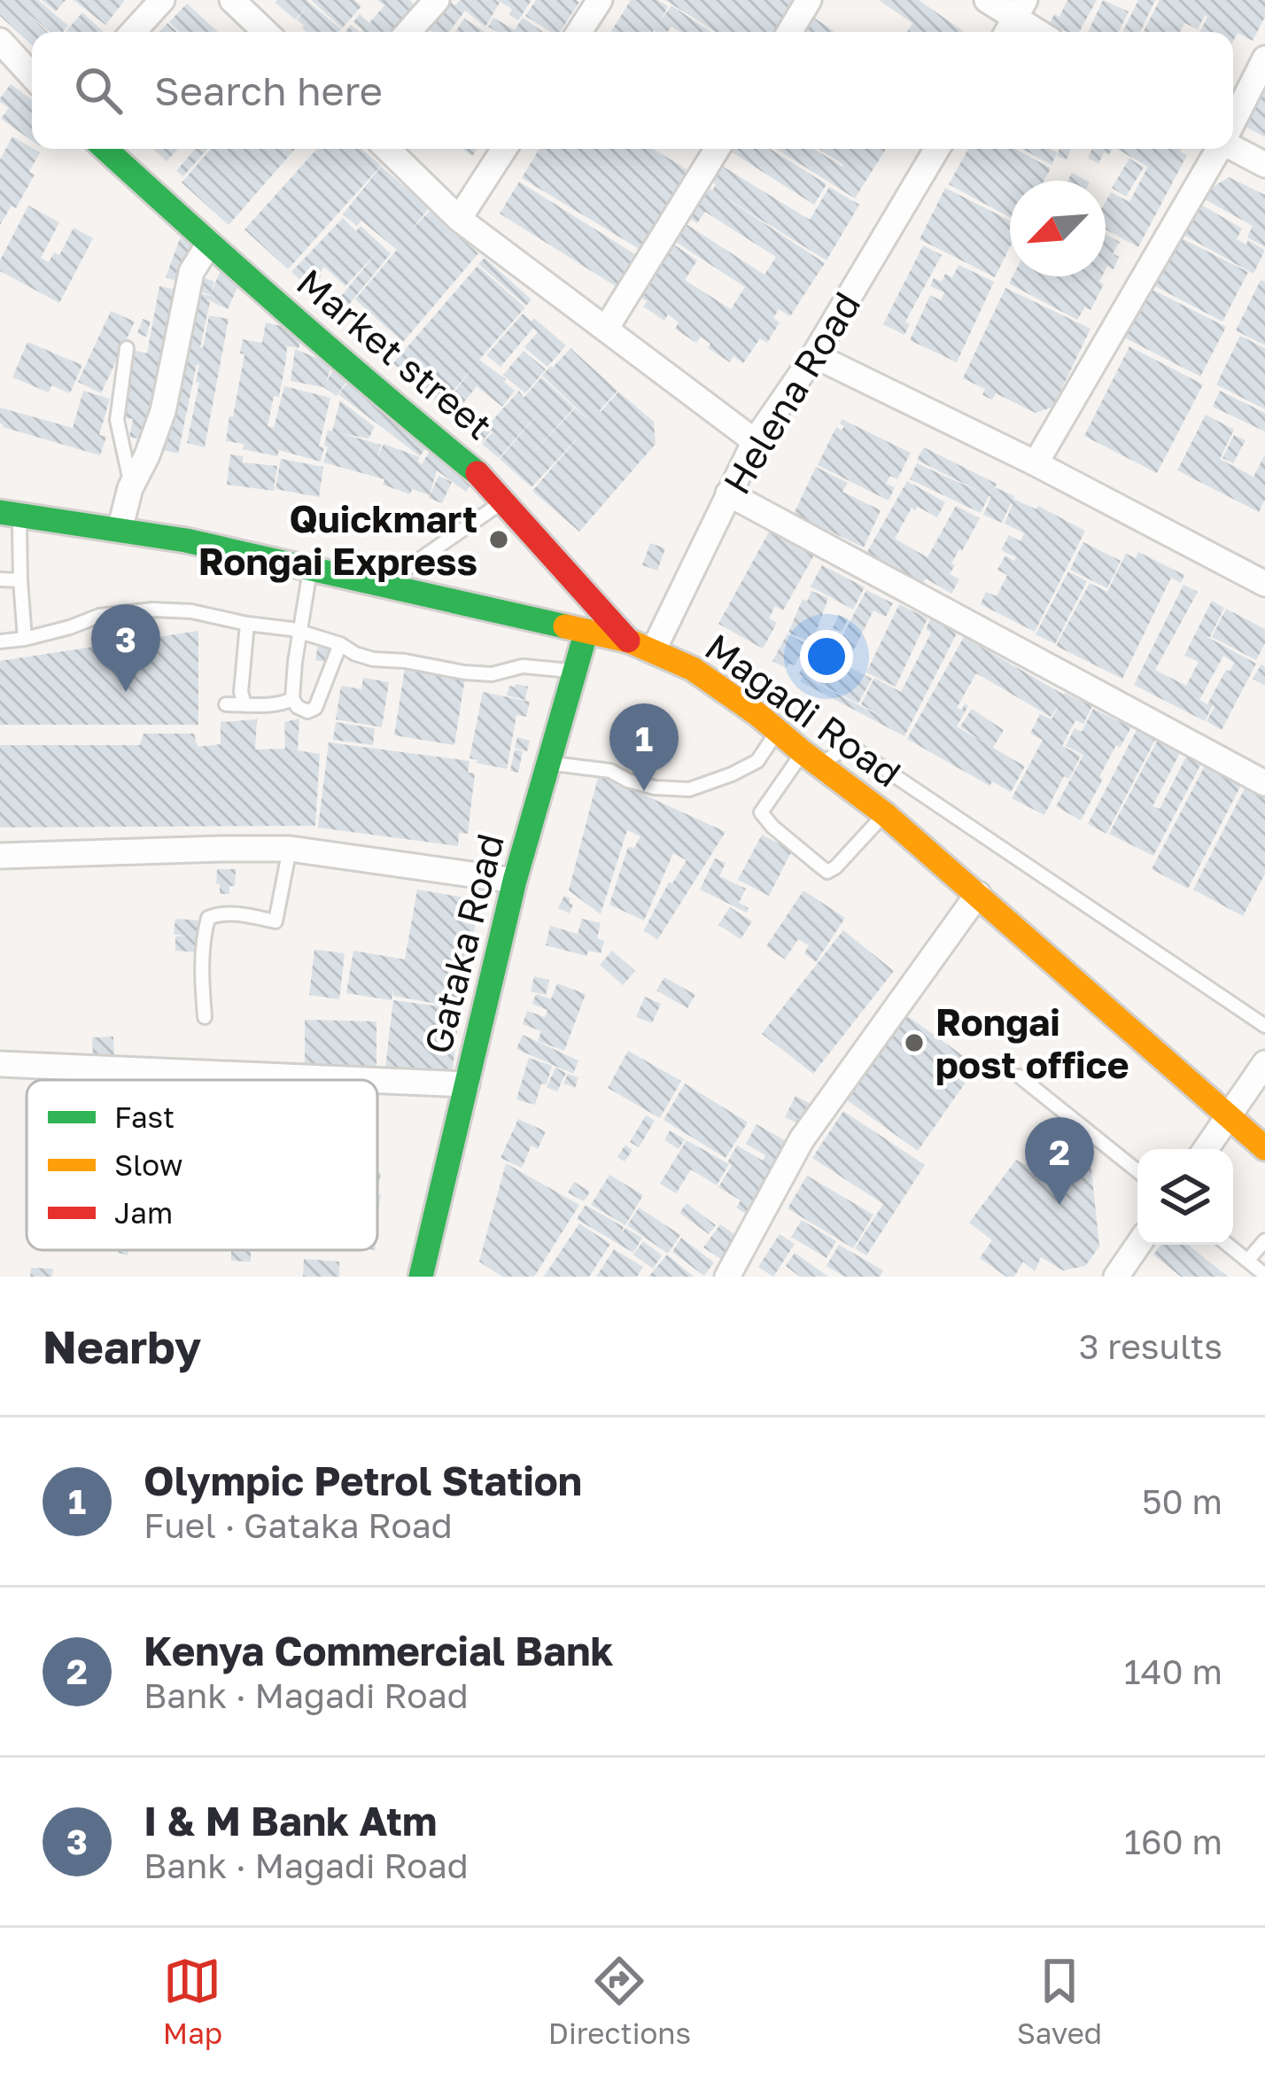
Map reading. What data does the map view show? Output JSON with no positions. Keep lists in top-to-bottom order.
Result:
{
  "streets": {
    "main road": ["Market street", "Magadi Road", "Gataka Road"],
    "street": ["Helena Road"]
  },
  "crossings": [
    ["Market street", "Magadi Road"],
    ["Helena Road", "Magadi Road"],
    ["Magadi Road", "Gataka Road"]
  ],
  "places": ["Quickmart Rongai Express", "Rongai post office"],
  "legend": ["Fast", "Slow", "Jam"],
  "north": "bottom left",
  "page": {
    "search": "Search here",
    "pins": ["3", "1", "2"],
    "heading": ["Nearby", "3 results"],
    "list": [
      {
        "mark": "1",
        "name": "Olympic Petrol Station",
        "note": "Fuel · Gataka Road",
        "value": "50 m"
      },
      {
        "mark": "2",
        "name": "Kenya Commercial Bank",
        "note": "Bank · Magadi Road",
        "value": "140 m"
      },
      {
        "mark": "3",
        "name": "I & M Bank Atm",
        "note": "Bank · Magadi Road",
        "value": "160 m"
      }
    ],
    "nav": ["Map", "Directions", "Saved"]
  }
}
